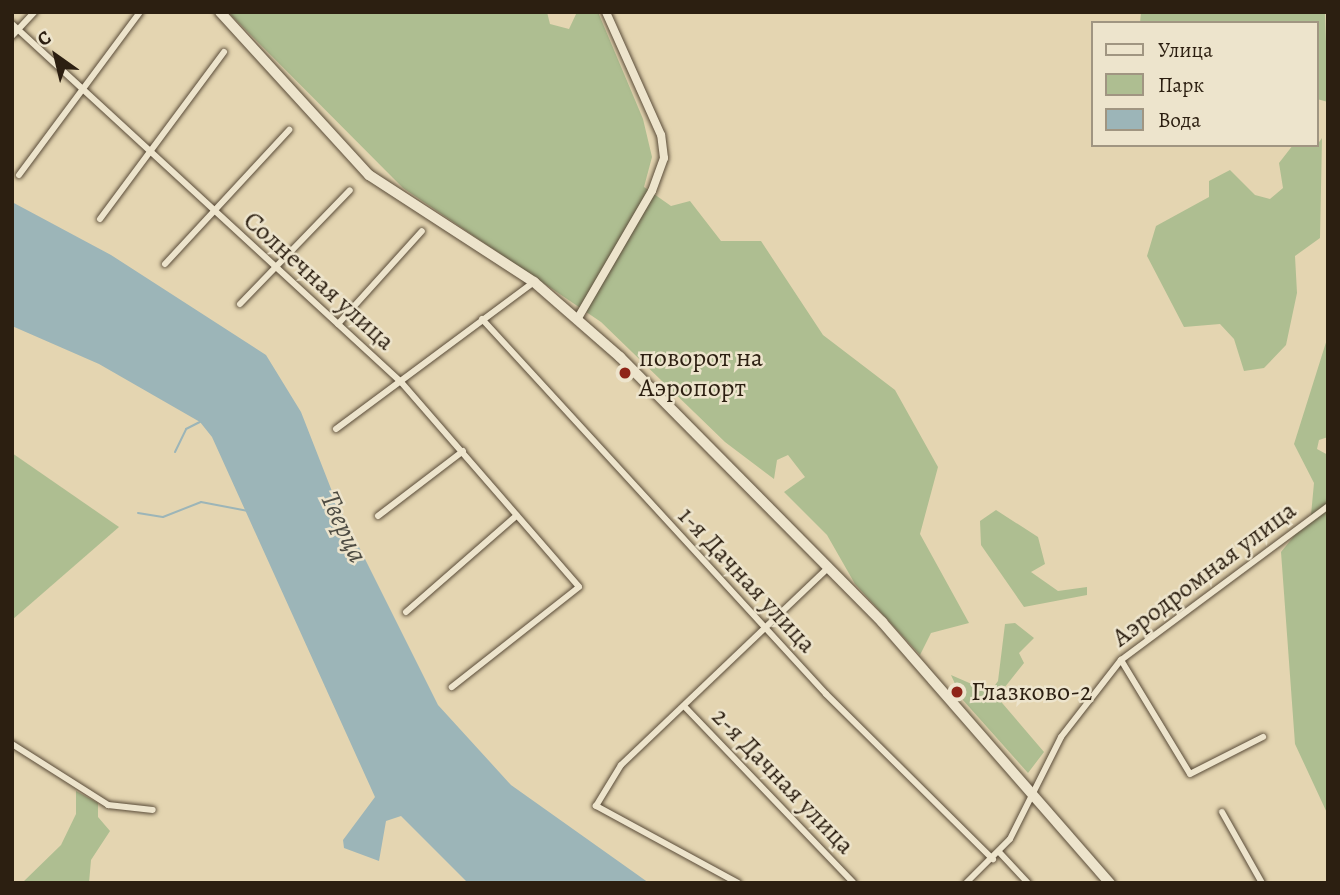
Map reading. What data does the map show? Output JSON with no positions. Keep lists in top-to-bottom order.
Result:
{
  "streets": {
    "street": [
      "Солнечная улица",
      "Аэродромная улица",
      "1-я Дачная улица",
      "2-я Дачная улица"
    ]
  },
  "crossings": [
    ["Аэродромная улица", "1-я Дачная улица"]
  ],
  "water": ["Тверца"],
  "places": ["поворот на Аэропорт", "Глазково-2"],
  "legend": ["Улица", "Парк", "Вода"],
  "north": "top left"
}
